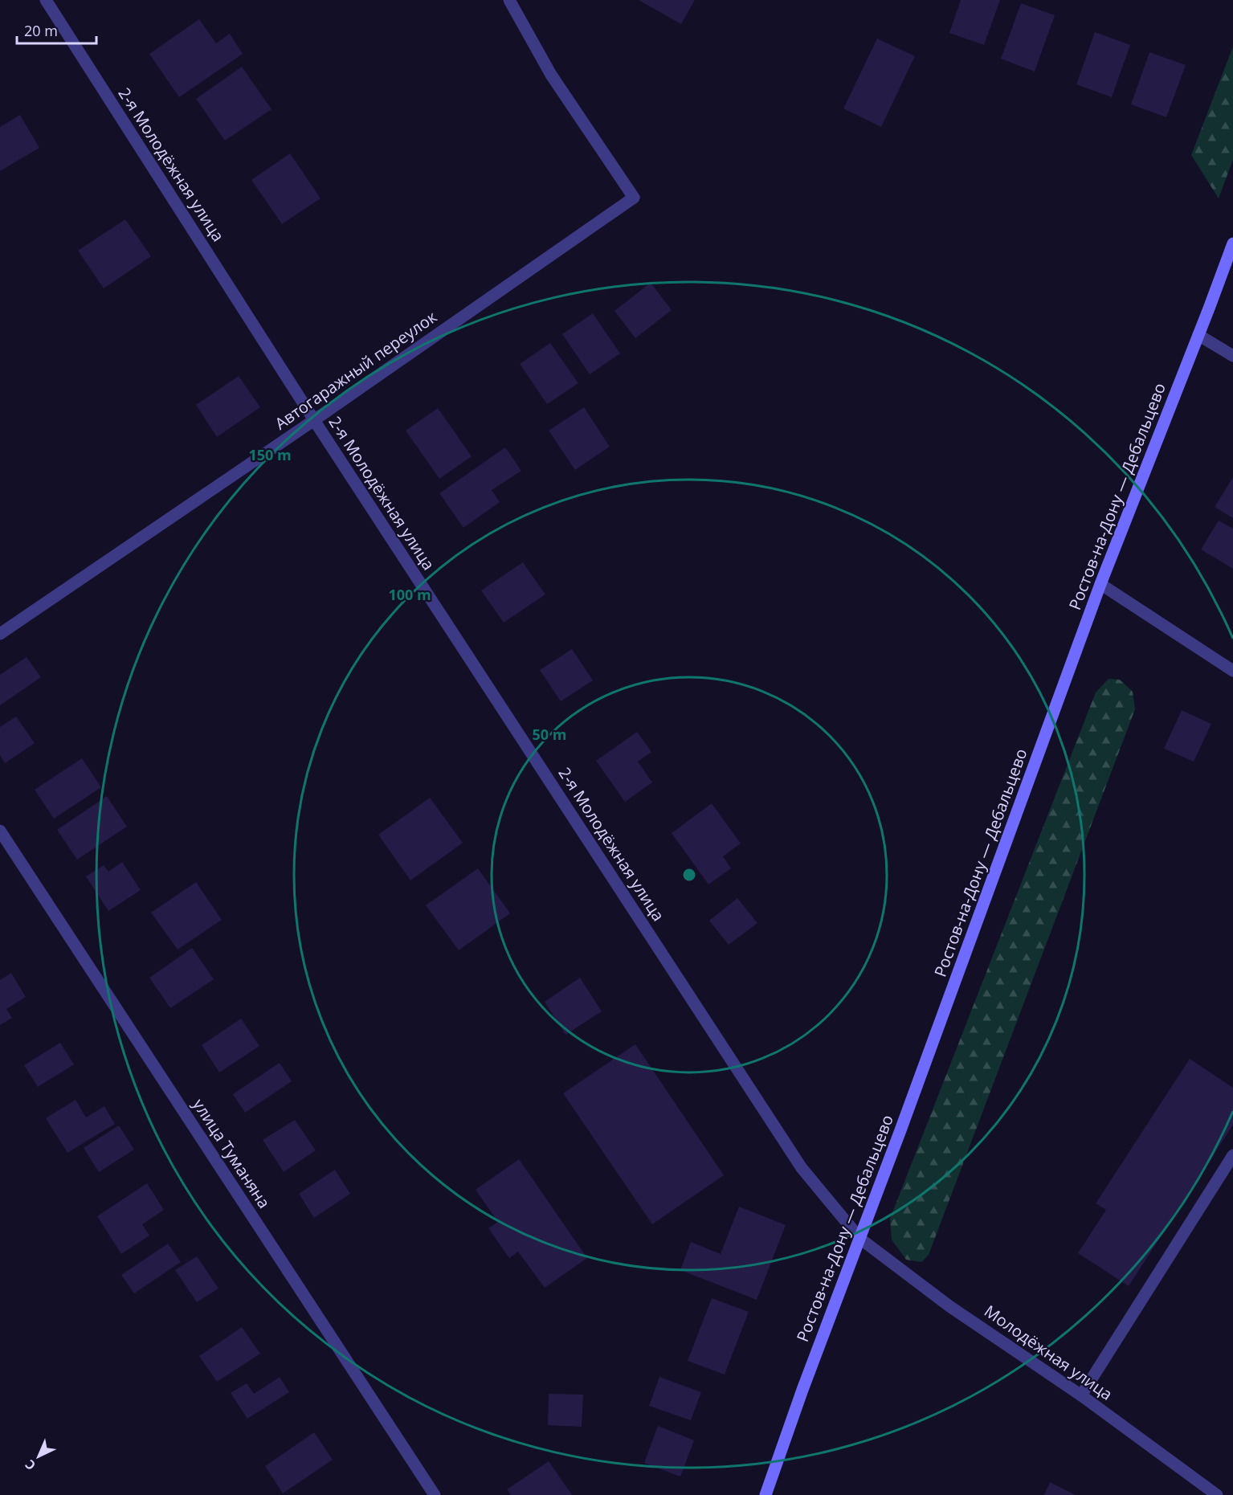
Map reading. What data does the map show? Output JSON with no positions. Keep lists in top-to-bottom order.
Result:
{
  "streets": {
    "street": [
      "2-я Молодёжная улица",
      "Автогаражный переулок",
      "Ростов-на-Дону — Дебальцево",
      "улица Туманяна",
      "Молодёжная улица"
    ]
  },
  "crossings": [
    ["2-я Молодёжная улица", "Автогаражный переулок"],
    ["2-я Молодёжная улица", "Ростов-на-Дону — Дебальцево"],
    ["2-я Молодёжная улица", "Молодёжная улица"],
    ["Ростов-на-Дону — Дебальцево", "Молодёжная улица"]
  ],
  "scale_bar": "20 m",
  "north": "bottom left",
  "rings": ["150 m", "100 m", "50 m"]
}
